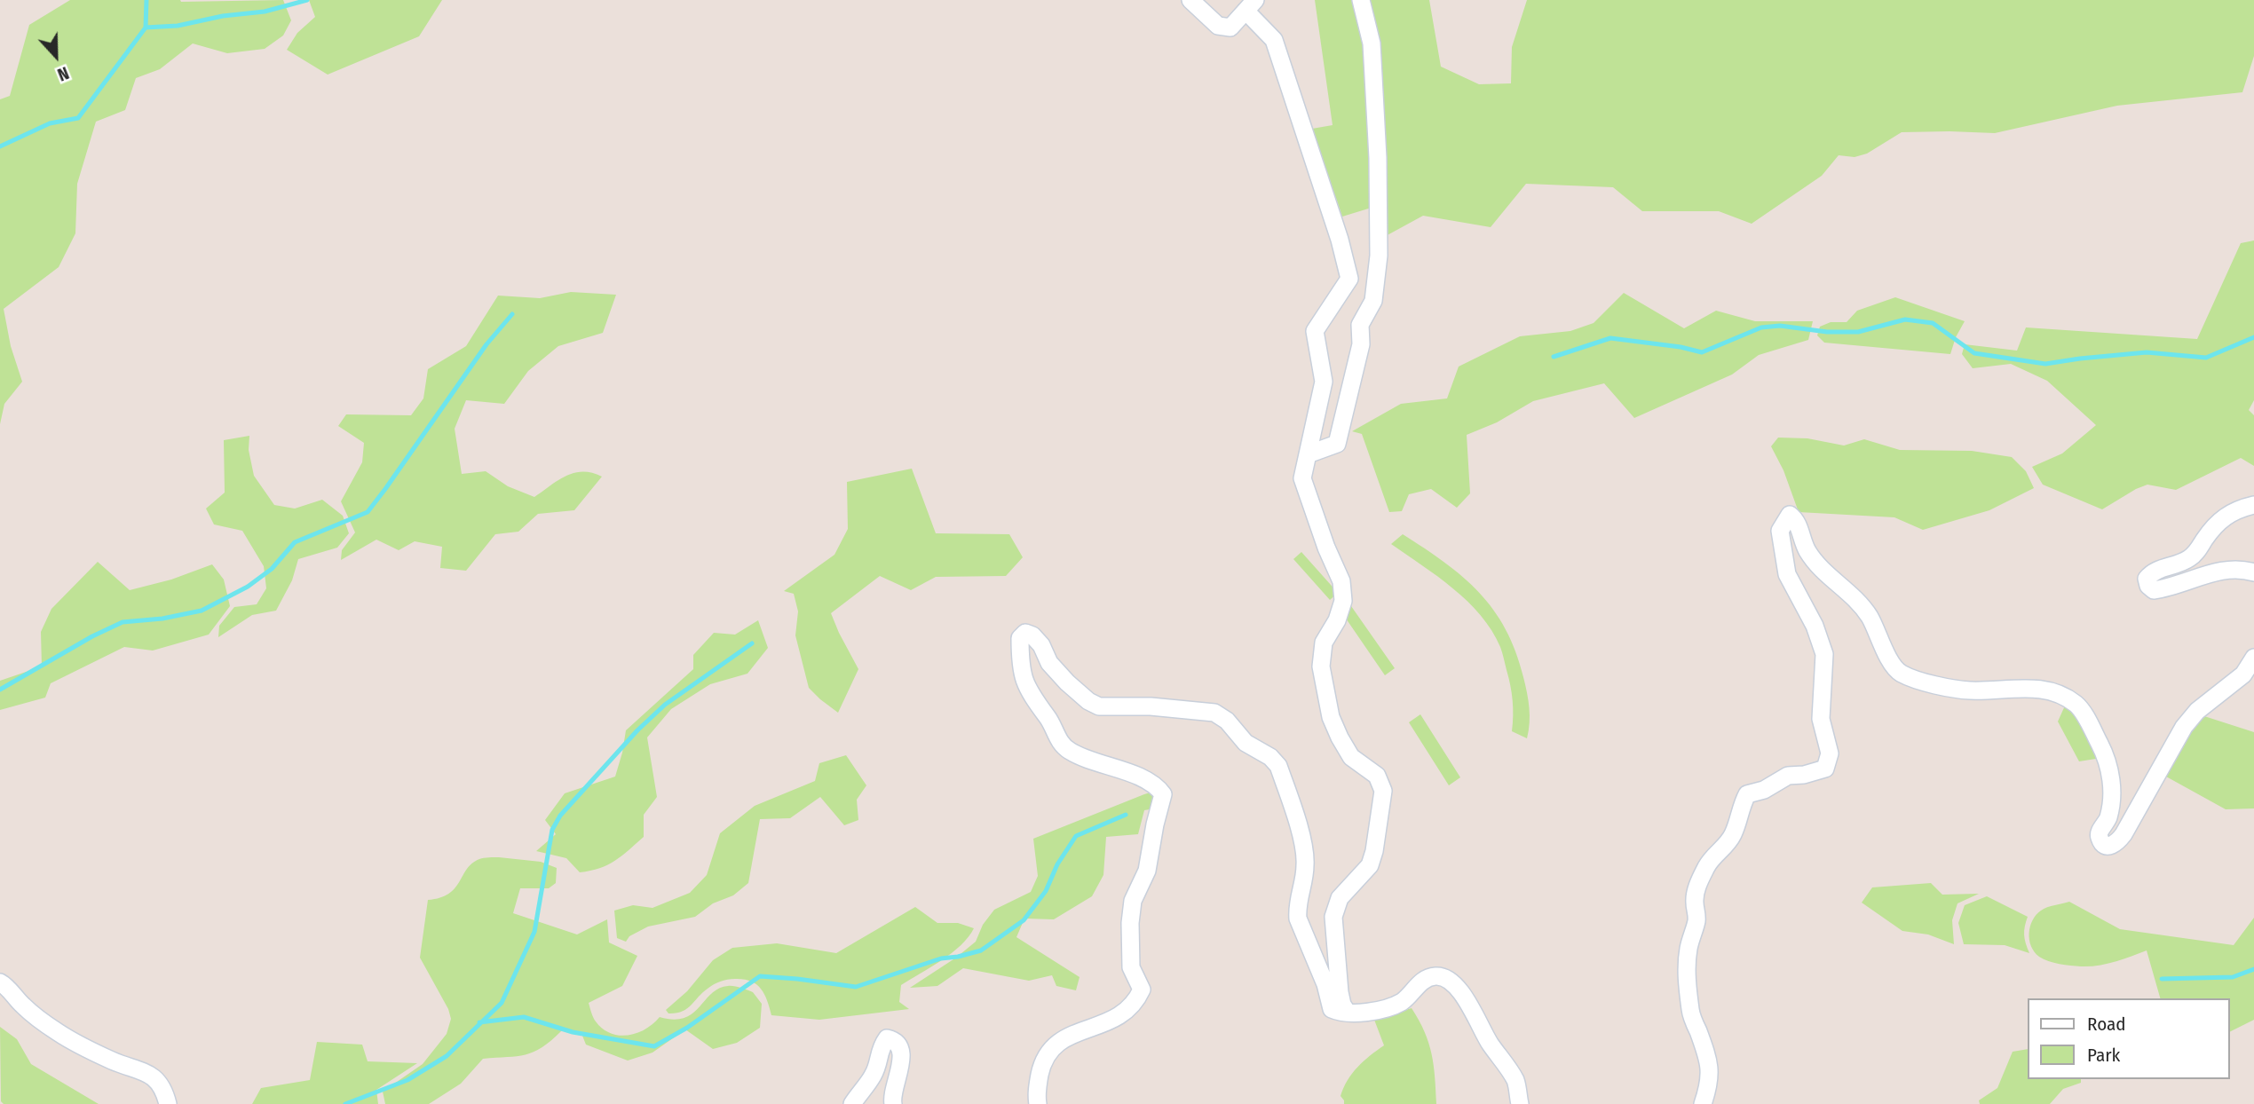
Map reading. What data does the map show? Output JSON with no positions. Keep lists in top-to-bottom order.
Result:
{
  "legend": ["Road", "Park"],
  "north": "bottom"
}
